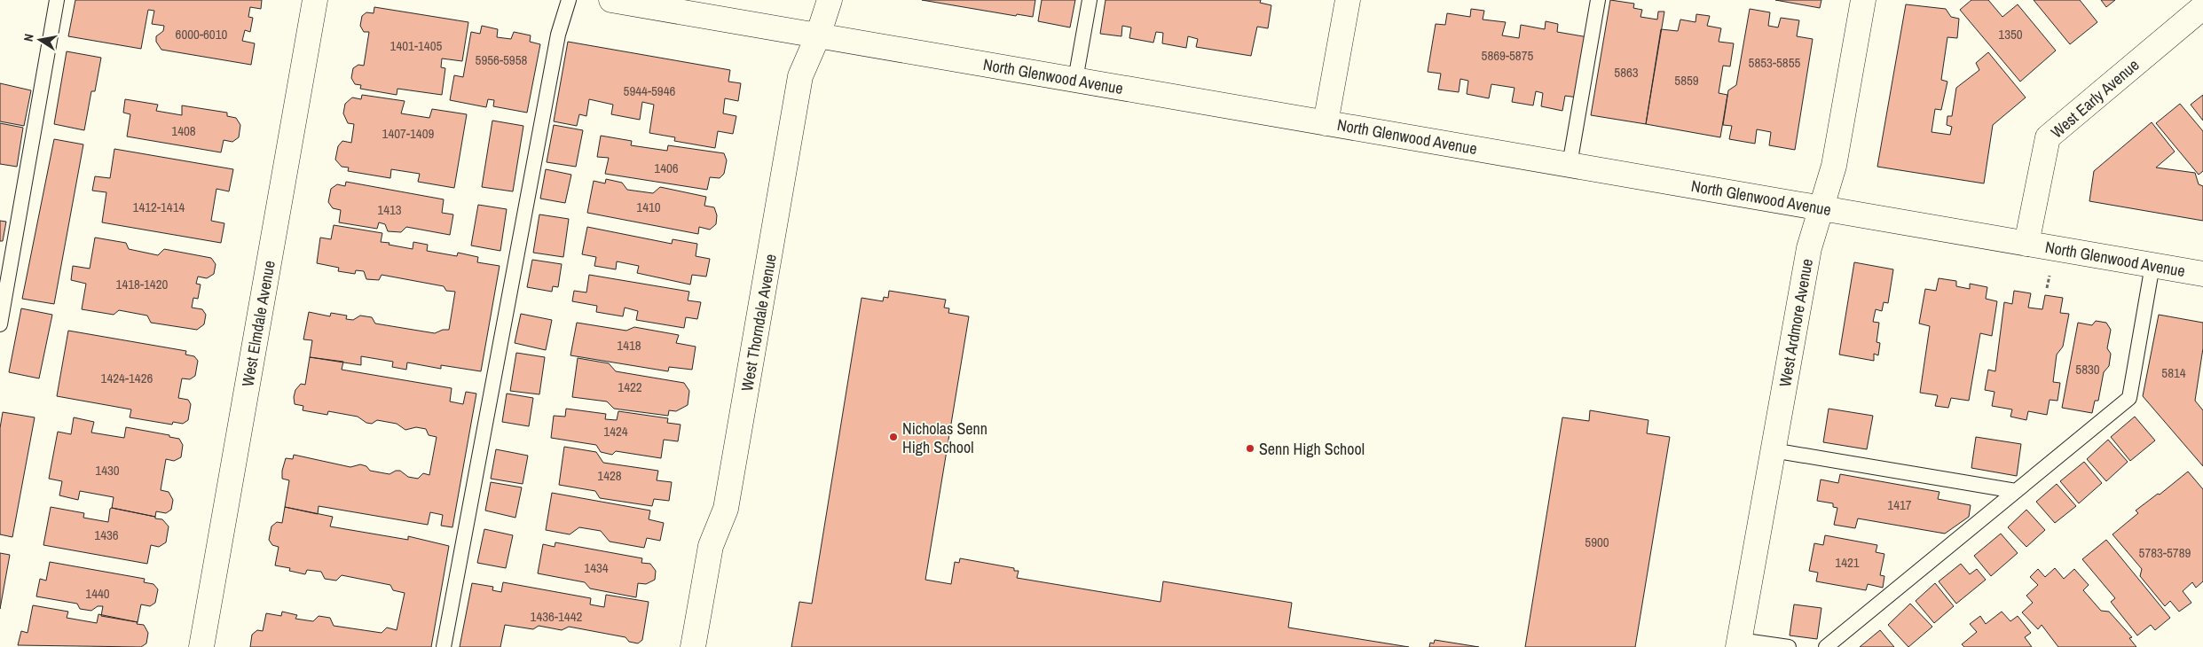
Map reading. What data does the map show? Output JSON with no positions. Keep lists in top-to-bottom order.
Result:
{
  "streets": {
    "street": [
      "North Glenwood Avenue",
      "West Early Avenue",
      "West Thorndale Avenue",
      "West Ardmore Avenue",
      "West Elmdale Avenue"
    ]
  },
  "crossings": [
    ["North Glenwood Avenue", "West Early Avenue"],
    ["North Glenwood Avenue", "West Thorndale Avenue"],
    ["North Glenwood Avenue", "West Ardmore Avenue"]
  ],
  "places": ["Nicholas Senn High School", "Senn High School"],
  "house_numbers": [
    "6000-6010",
    "1350",
    "1401-1405",
    "5869-5875",
    "5956-5958",
    "5853-5855",
    "5863",
    "5859",
    "5944-5946",
    "1408",
    "1407-1409",
    "1406",
    "1412-1414",
    "1410",
    "1413",
    "1418-1420",
    "1418",
    "5830",
    "5814",
    "1424-1426",
    "1422",
    "1424",
    "1430",
    "1428",
    "1417",
    "1436",
    "5900",
    "5783-5789",
    "1421",
    "1434",
    "1440",
    "1436-1442"
  ],
  "north": "left"
}
